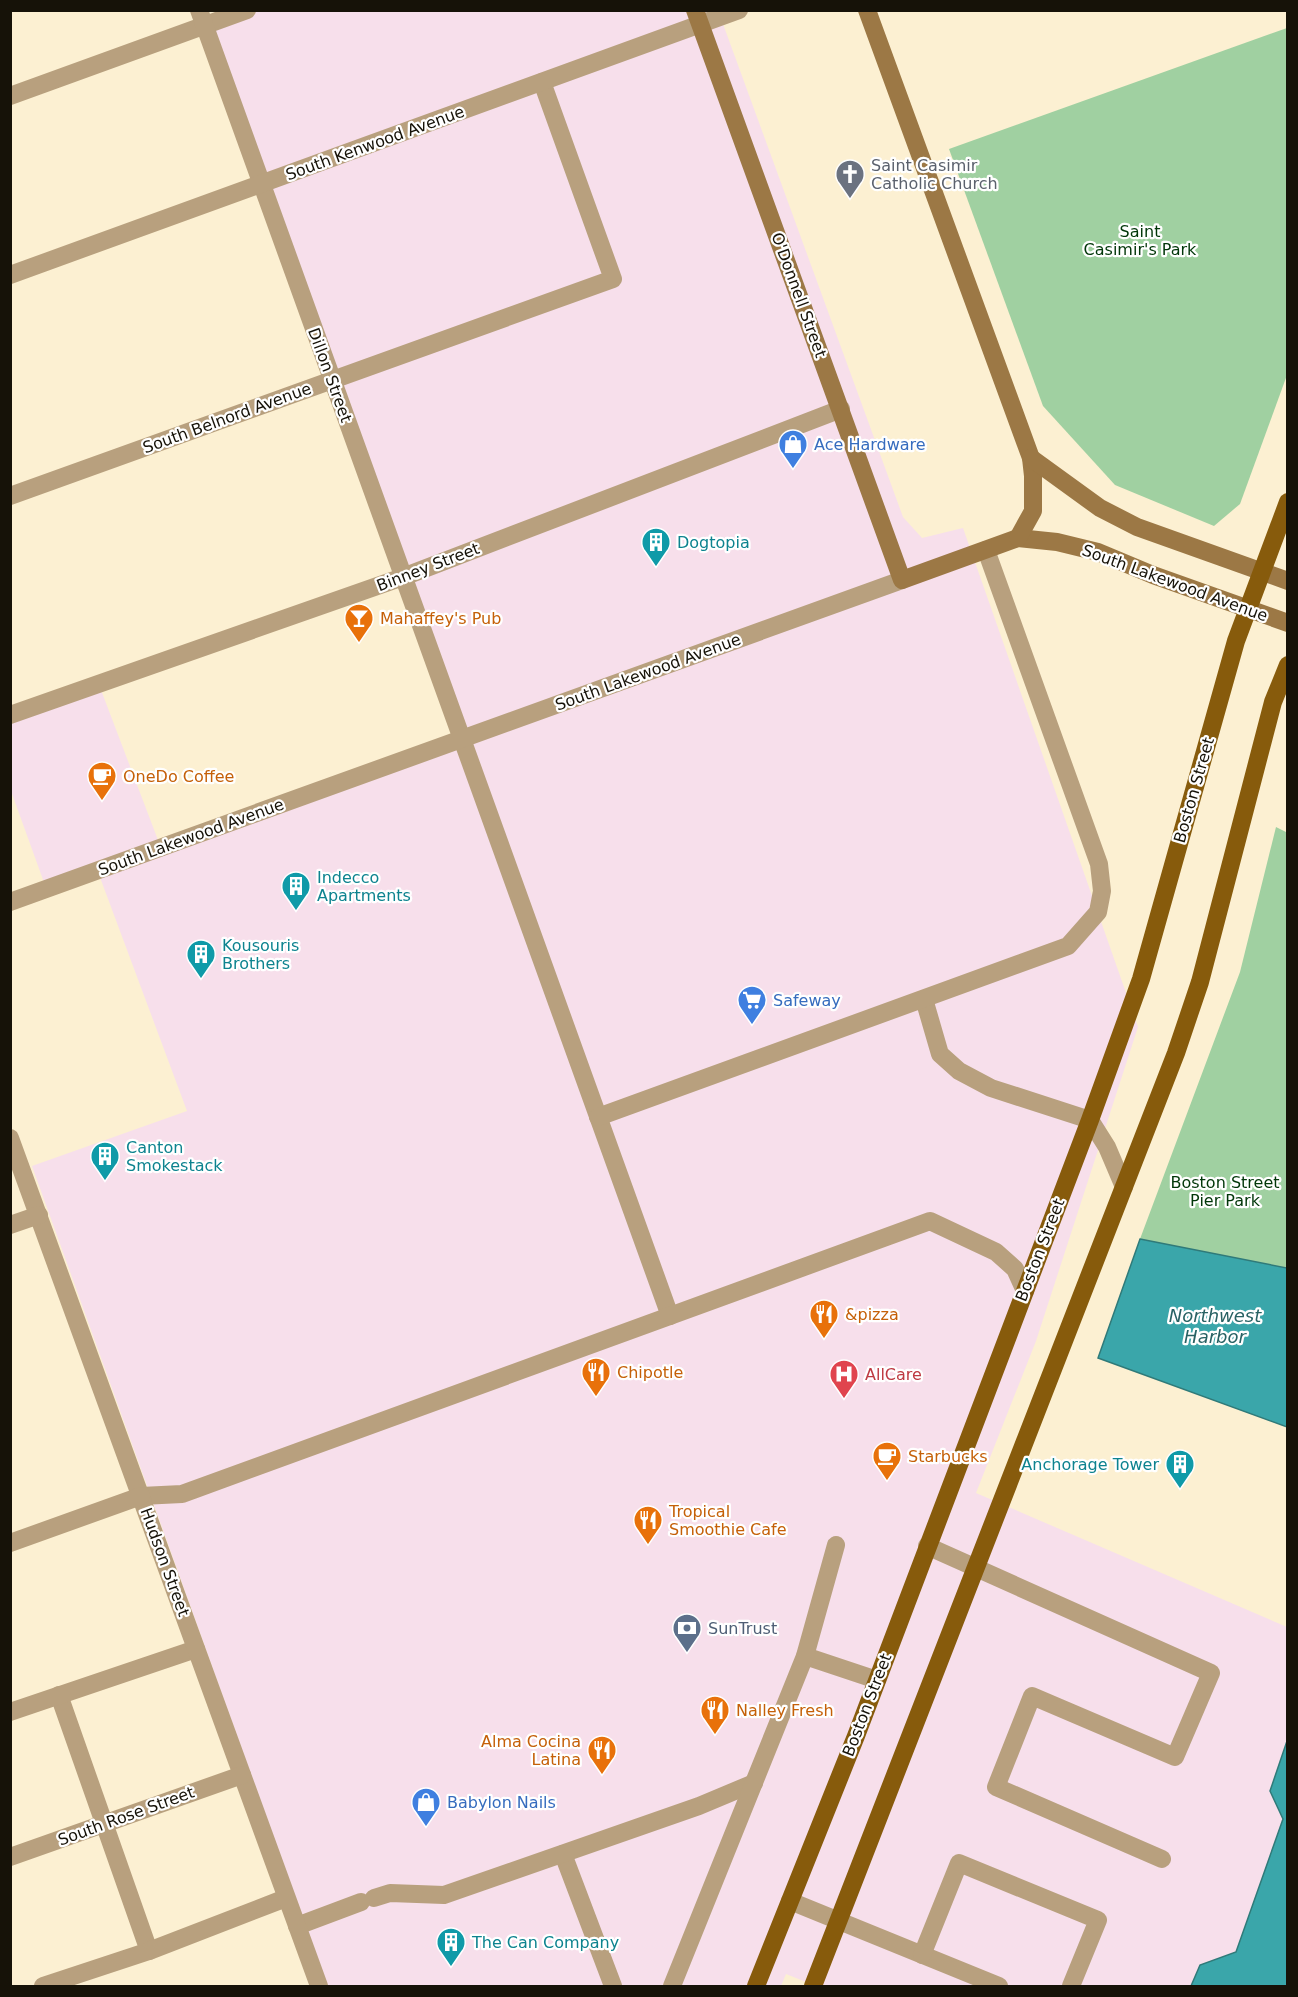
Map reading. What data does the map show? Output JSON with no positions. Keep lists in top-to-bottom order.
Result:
{
  "streets": {
    "main road": ["Boston Street"],
    "street": [
      "South Kenwood Avenue",
      "O'Donnell Street",
      "Dillon Street",
      "South Belnord Avenue",
      "Binney Street",
      "South Lakewood Avenue",
      "Hudson Street",
      "South Rose Street"
    ]
  },
  "crossings": [
    ["South Kenwood Avenue", "O'Donnell Street"],
    ["South Kenwood Avenue", "Dillon Street"],
    ["South Kenwood Avenue", "South Belnord Avenue"],
    ["O'Donnell Street", "Binney Street"],
    ["O'Donnell Street", "South Lakewood Avenue"],
    ["Dillon Street", "South Belnord Avenue"],
    ["Dillon Street", "Binney Street"],
    ["Dillon Street", "South Lakewood Avenue"],
    ["South Lakewood Avenue", "Boston Street"],
    ["Hudson Street", "South Rose Street"]
  ],
  "water": ["Northwest Harbor"],
  "parks": ["Saint Casimir's Park", "Boston Street Pier Park"],
  "places": {
    "church": ["Saint Casimir Catholic Church"],
    "shop": ["Ace Hardware", "Babylon Nails"],
    "building": [
      "Dogtopia",
      "Indecco Apartments",
      "Kousouris Brothers",
      "Canton Smokestack",
      "Anchorage Tower",
      "The Can Company"
    ],
    "bar": ["Mahaffey's Pub"],
    "cafe": ["OneDo Coffee", "Starbucks"],
    "supermarket": ["Safeway"],
    "restaurant": [
      "&pizza",
      "Chipotle",
      "Tropical Smoothie Cafe",
      "Nalley Fresh",
      "Alma Cocina Latina"
    ],
    "hospital": ["AllCare"],
    "bank": ["SunTrust"]
  }
}
